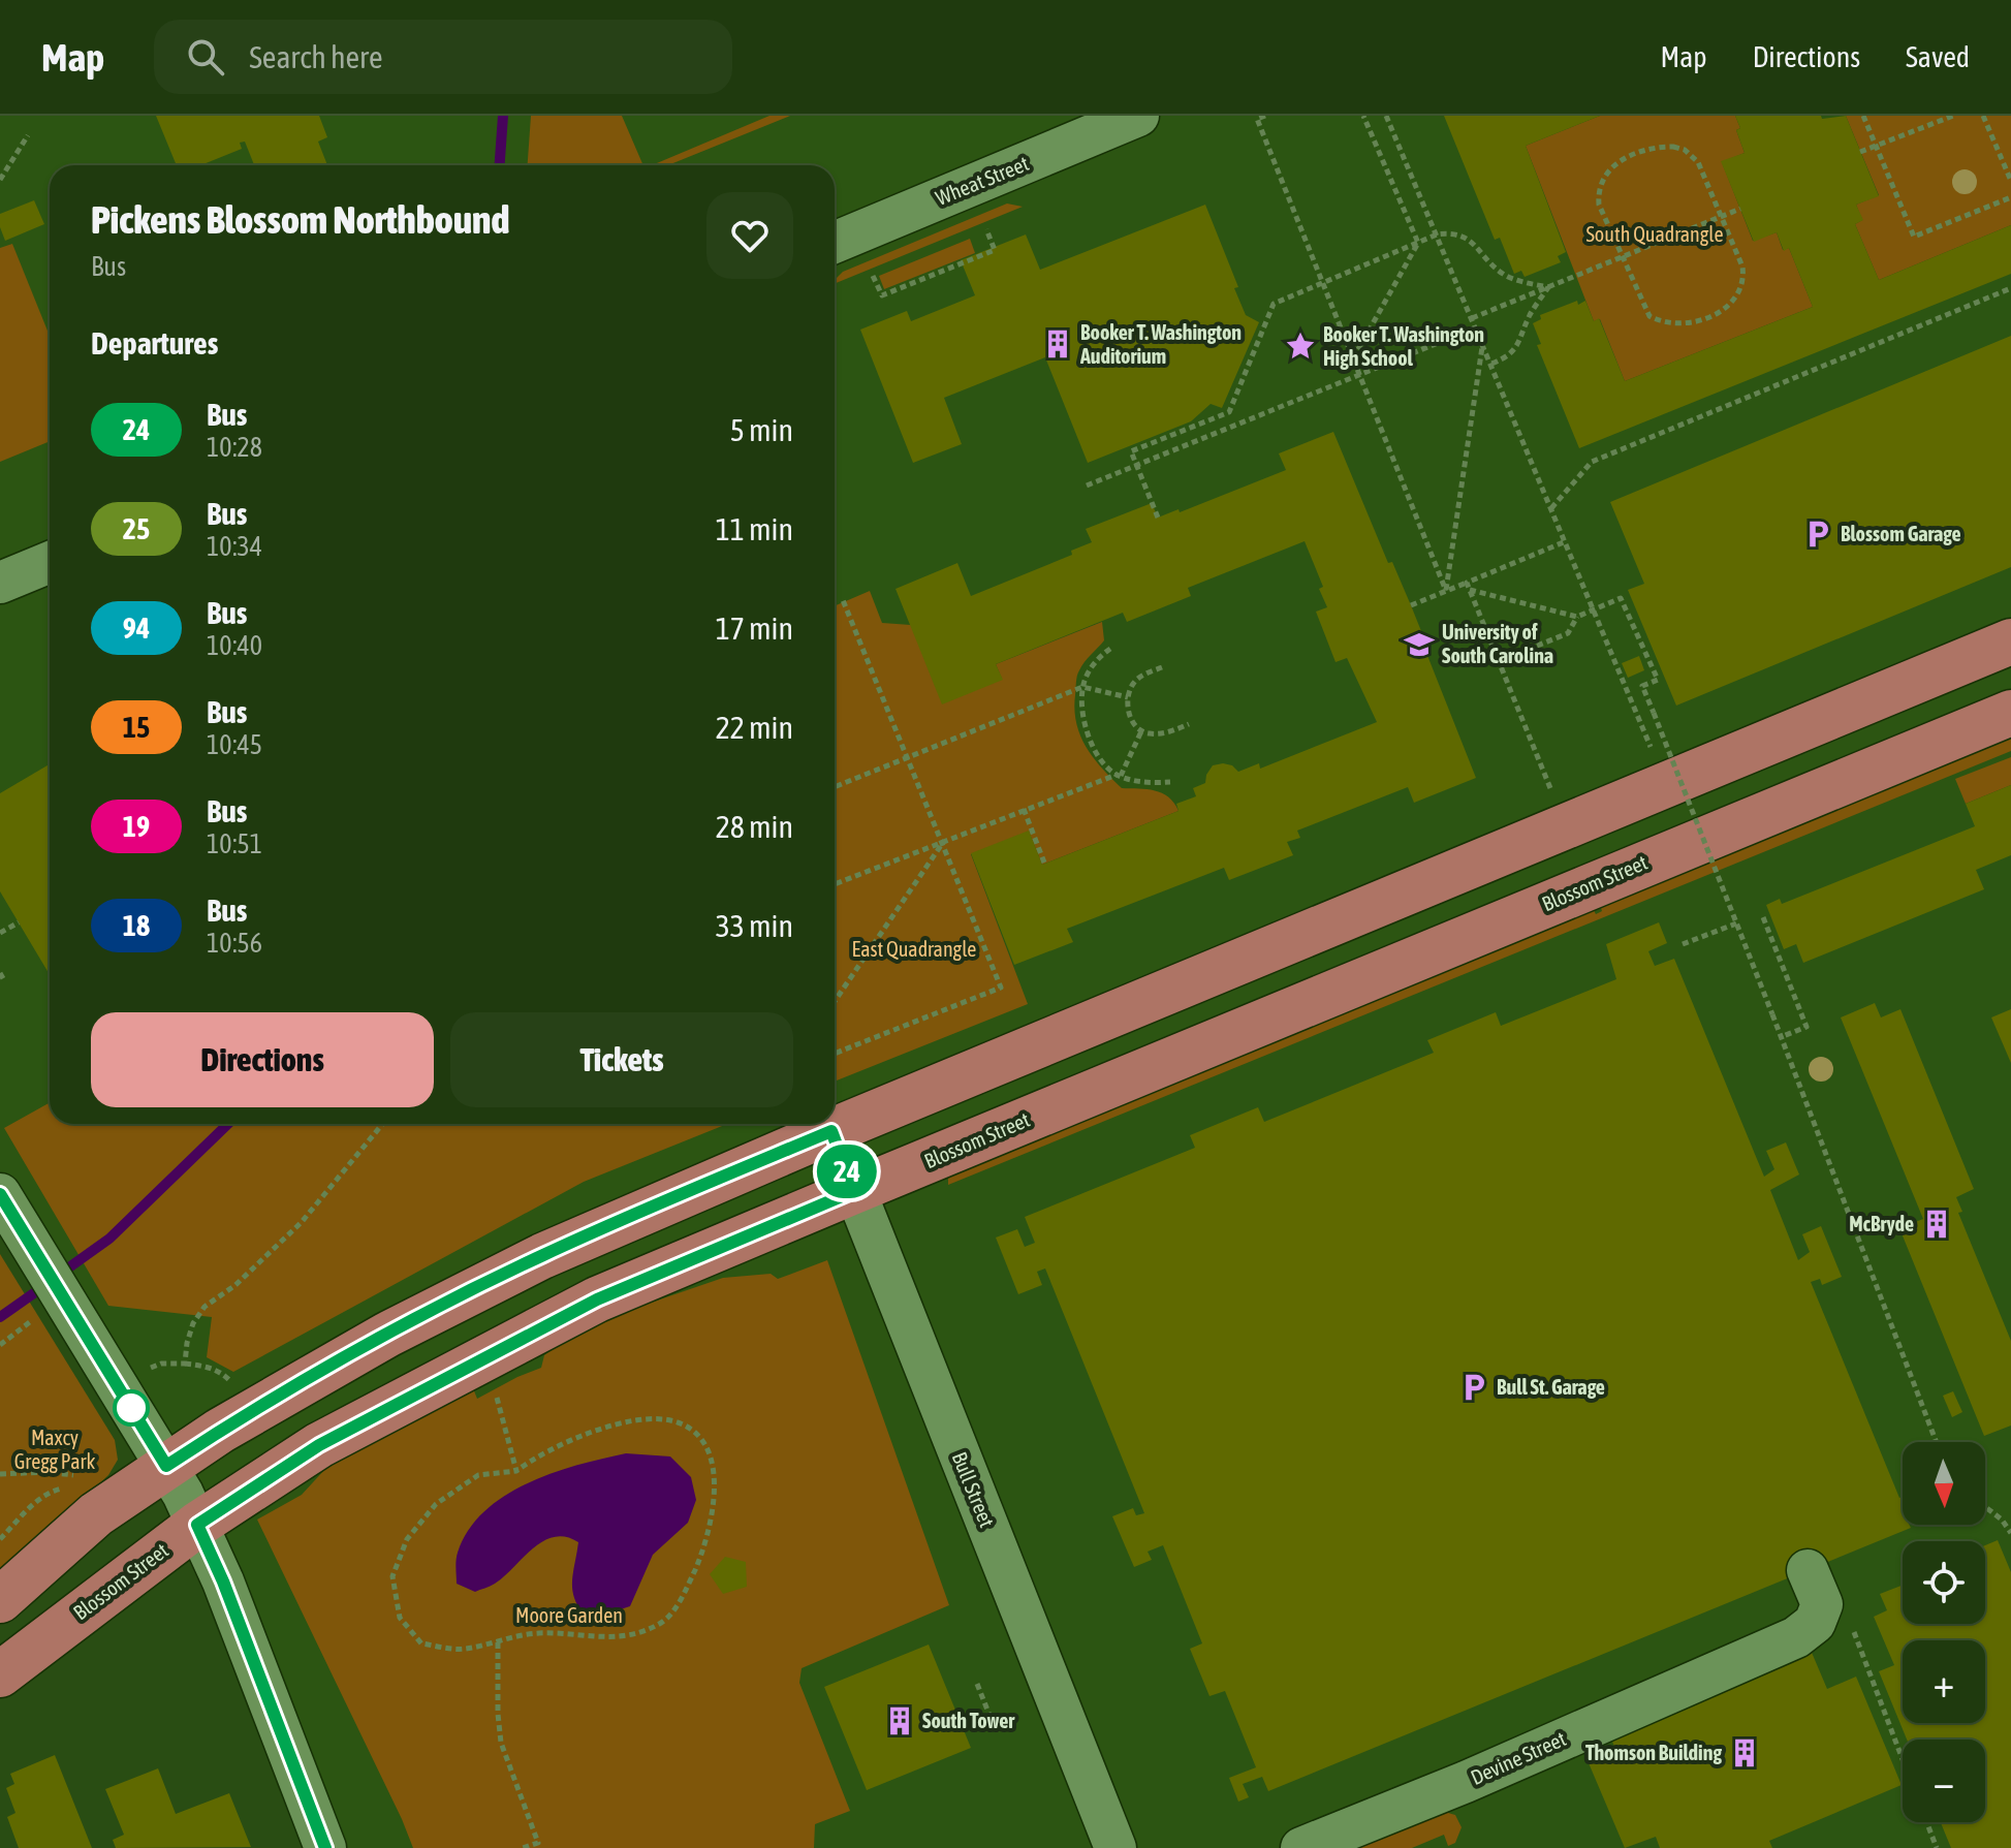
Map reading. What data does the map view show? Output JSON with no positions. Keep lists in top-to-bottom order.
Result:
{
  "streets": {
    "main road": ["Blossom Street"],
    "street": ["Wheat Street", "Bull Street", "Devine Street"]
  },
  "crossings": [
    ["Blossom Street", "Bull Street"]
  ],
  "parks": [
    "South Quadrangle",
    "East Quadrangle",
    "Maxcy Gregg Park",
    "Moore Garden"
  ],
  "places": {
    "building": [
      "Booker T. Washington Auditorium",
      "McBryde",
      "South Tower",
      "Thomson Building"
    ],
    "place": ["Booker T. Washington High School"],
    "parking": ["Blossom Garage", "Bull St. Garage"],
    "school or university": ["University of South Carolina"]
  },
  "lines": ["bus line 24"],
  "north": "bottom",
  "page": {
    "header": "Map",
    "search": "Search here",
    "nav": ["Map", "Directions", "Saved"],
    "on_map": "24",
    "heading": [
      ["Pickens Blossom Northbound", "Bus"],
      "Departures"
    ],
    "list": [
      {
        "mark": "24",
        "name": "Bus",
        "note": "10:28",
        "value": "5 min"
      },
      {
        "mark": "25",
        "name": "Bus",
        "note": "10:34",
        "value": "11 min"
      },
      {
        "mark": "94",
        "name": "Bus",
        "note": "10:40",
        "value": "17 min"
      },
      {
        "mark": "15",
        "name": "Bus",
        "note": "10:45",
        "value": "22 min"
      },
      {
        "mark": "19",
        "name": "Bus",
        "note": "10:51",
        "value": "28 min"
      },
      {
        "mark": "18",
        "name": "Bus",
        "note": "10:56",
        "value": "33 min"
      }
    ],
    "buttons": ["Directions", "Tickets"],
    "map_buttons": ["+", "−"]
  }
}
